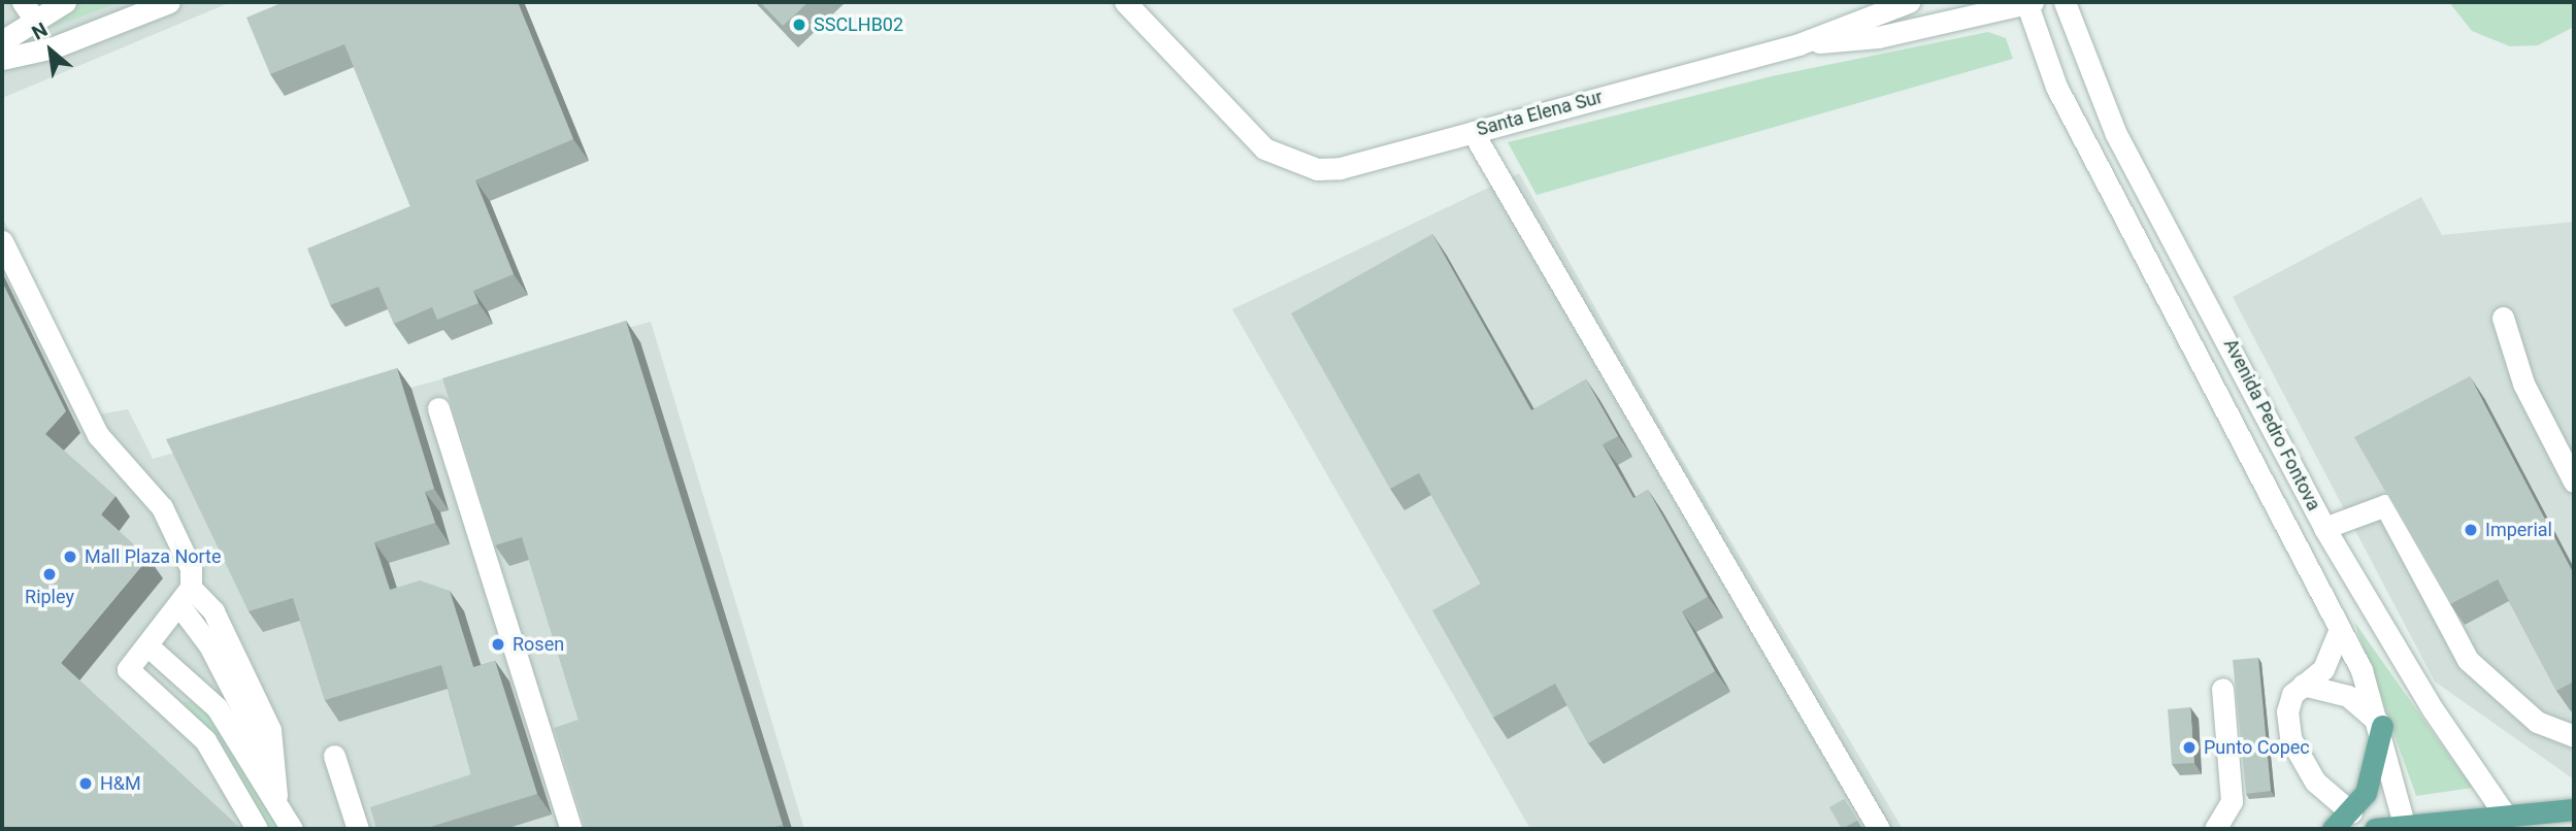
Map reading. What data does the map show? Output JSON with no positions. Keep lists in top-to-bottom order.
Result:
{
  "streets": {
    "street": ["Santa Elena Sur", "Avenida Pedro Fontova"]
  },
  "crossings": [
    ["Santa Elena Sur", "Avenida Pedro Fontova"]
  ],
  "places": [
    "SSCLHB02",
    "Imperial",
    "Mall Plaza Norte",
    "Ripley",
    "Rosen",
    "Punto Copec",
    "H&M"
  ],
  "north": "top left"
}
